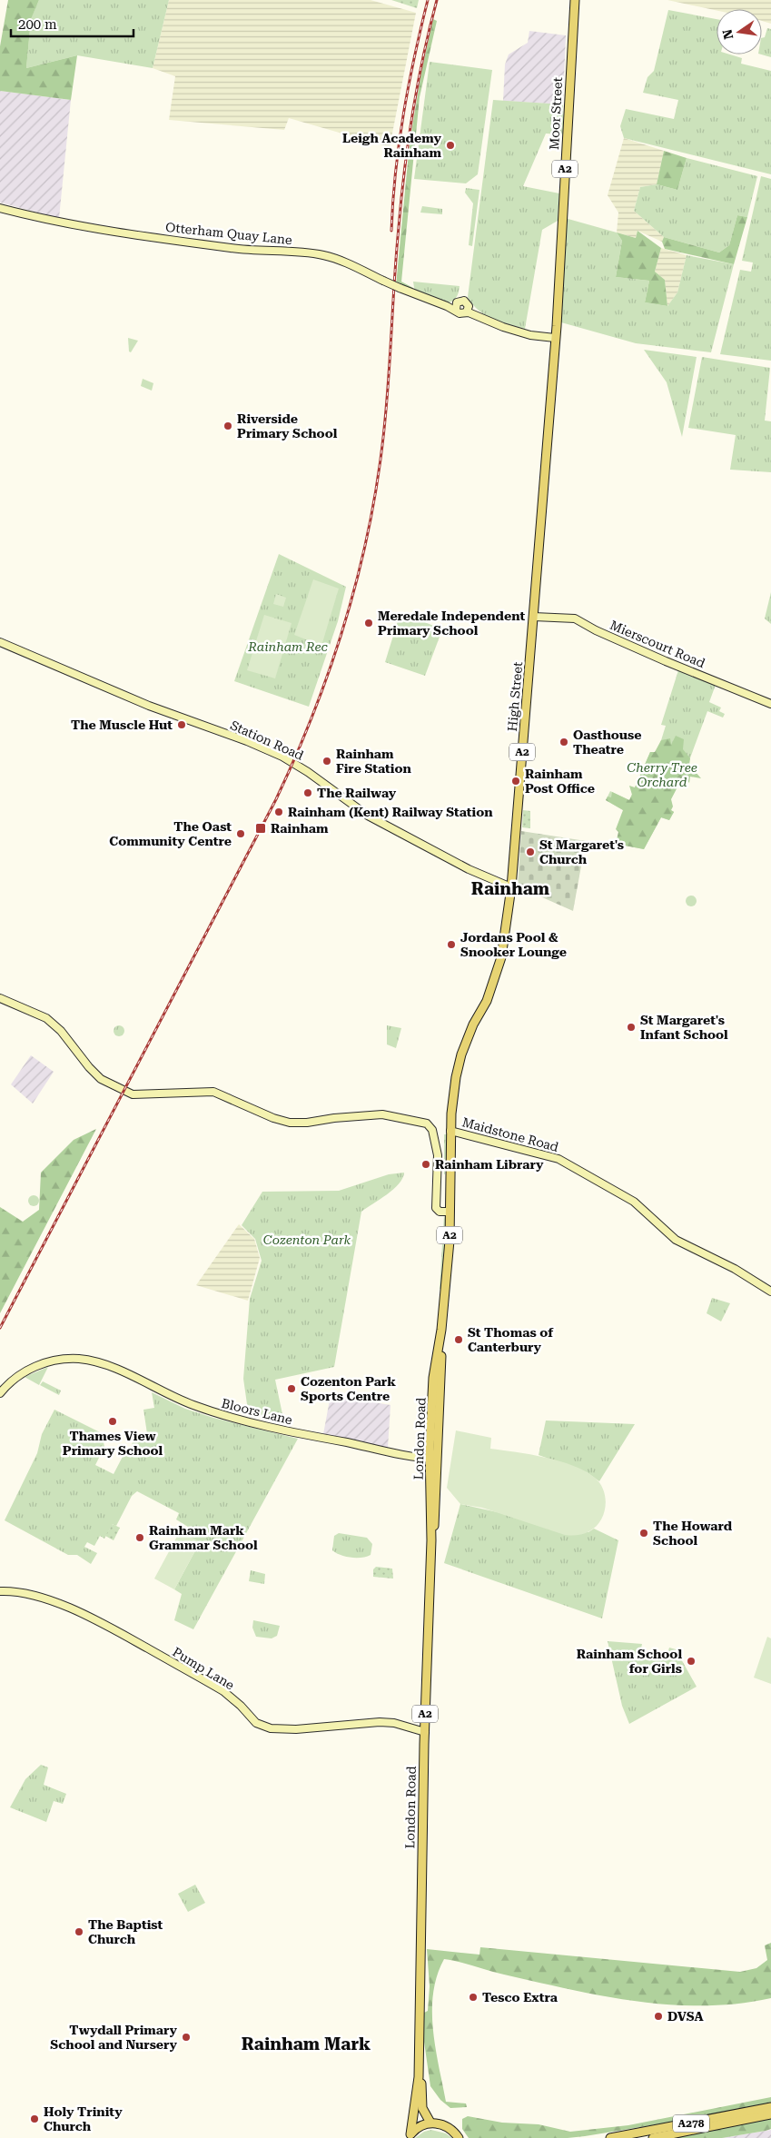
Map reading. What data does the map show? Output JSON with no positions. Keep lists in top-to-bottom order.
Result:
{
  "streets": {
    "main road": [
      "Moor Street",
      "A2",
      "High Street",
      "London Road",
      "A278"
    ],
    "street": [
      "Otterham Quay Lane",
      "Mierscourt Road",
      "Station Road",
      "Maidstone Road",
      "Bloors Lane",
      "Pump Lane"
    ]
  },
  "crossings": [
    ["Moor Street", "Otterham Quay Lane"],
    ["Moor Street", "High Street"],
    ["Otterham Quay Lane", "High Street"],
    ["Mierscourt Road", "High Street"],
    ["High Street", "Station Road"],
    ["High Street", "Maidstone Road"],
    ["High Street", "London Road"],
    ["Maidstone Road", "London Road"],
    ["Bloors Lane", "London Road"],
    ["London Road", "Pump Lane"]
  ],
  "districts": ["Rainham", "Rainham Mark"],
  "parks": ["Rainham Rec", "Cherry Tree Orchard", "Cozenton Park"],
  "places": {
    "other": [
      "Leigh Academy Rainham",
      "Riverside Primary School",
      "Meredale Independent Primary School",
      "The Muscle Hut",
      "Oasthouse Theatre",
      "Rainham Fire Station",
      "Rainham Post Office",
      "The Railway",
      "Rainham (Kent) Railway Station",
      "The Oast Community Centre",
      "St Margaret's Church",
      "Jordans Pool & Snooker Lounge",
      "St Margaret's Infant School",
      "Rainham Library",
      "St Thomas of Canterbury",
      "Cozenton Park Sports Centre",
      "Thames View Primary School",
      "The Howard School",
      "Rainham Mark Grammar School",
      "Rainham School for Girls",
      "The Baptist Church",
      "Tesco Extra",
      "DVSA",
      "Twydall Primary School and Nursery",
      "Holy Trinity Church"
    ],
    "transit": ["Rainham"]
  },
  "scale_bar": "200 m",
  "north": "left"
}
